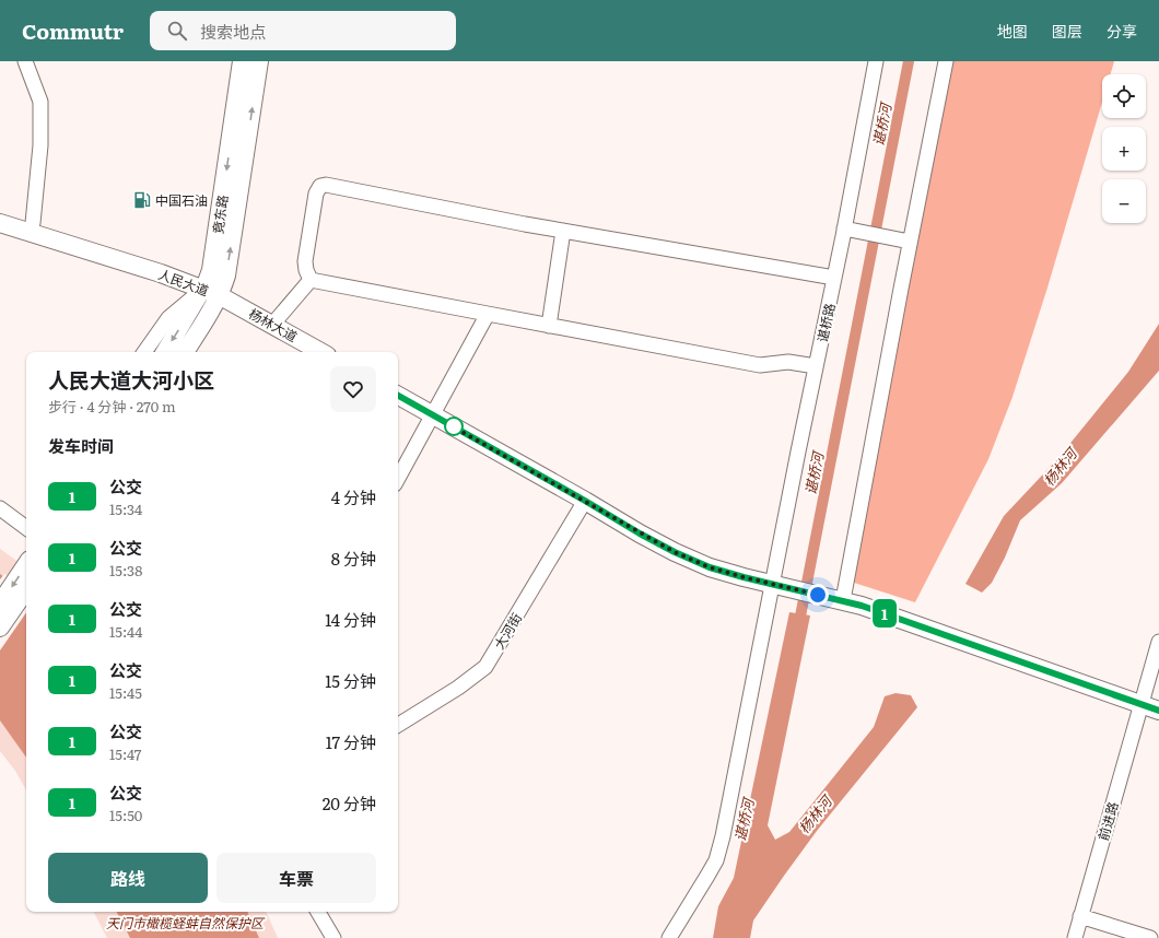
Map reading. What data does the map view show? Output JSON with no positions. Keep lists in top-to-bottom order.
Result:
{
  "streets": {
    "main road": ["竟东路", "人民大道", "杨林大道"],
    "street": ["谌桥路", "大河街", "前进路"]
  },
  "crossings": [
    ["竟东路", "人民大道"],
    ["竟东路", "杨林大道"],
    ["人民大道", "杨林大道"]
  ],
  "water": ["谌桥河", "杨林河"],
  "parks": ["天门市橄榄蛏蚌自然保护区"],
  "places": {
    "fuel station": ["中国石油"]
  },
  "lines": ["bus line 1"],
  "page": {
    "header": "Commutr",
    "search": "搜索地点",
    "nav": ["地图", "图层", "分享"],
    "on_map": "1",
    "map_buttons": ["+", "−"],
    "heading": [
      ["人民大道大河小区", "步行 · 4 分钟 · 270 m"],
      "发车时间"
    ],
    "list": [
      {
        "mark": "1",
        "name": "公交",
        "note": "15:34",
        "value": "4 分钟"
      },
      {
        "mark": "1",
        "name": "公交",
        "note": "15:38",
        "value": "8 分钟"
      },
      {
        "mark": "1",
        "name": "公交",
        "note": "15:44",
        "value": "14 分钟"
      },
      {
        "mark": "1",
        "name": "公交",
        "note": "15:45",
        "value": "15 分钟"
      },
      {
        "mark": "1",
        "name": "公交",
        "note": "15:47",
        "value": "17 分钟"
      },
      {
        "mark": "1",
        "name": "公交",
        "note": "15:50",
        "value": "20 分钟"
      }
    ],
    "buttons": ["路线", "车票"]
  }
}
